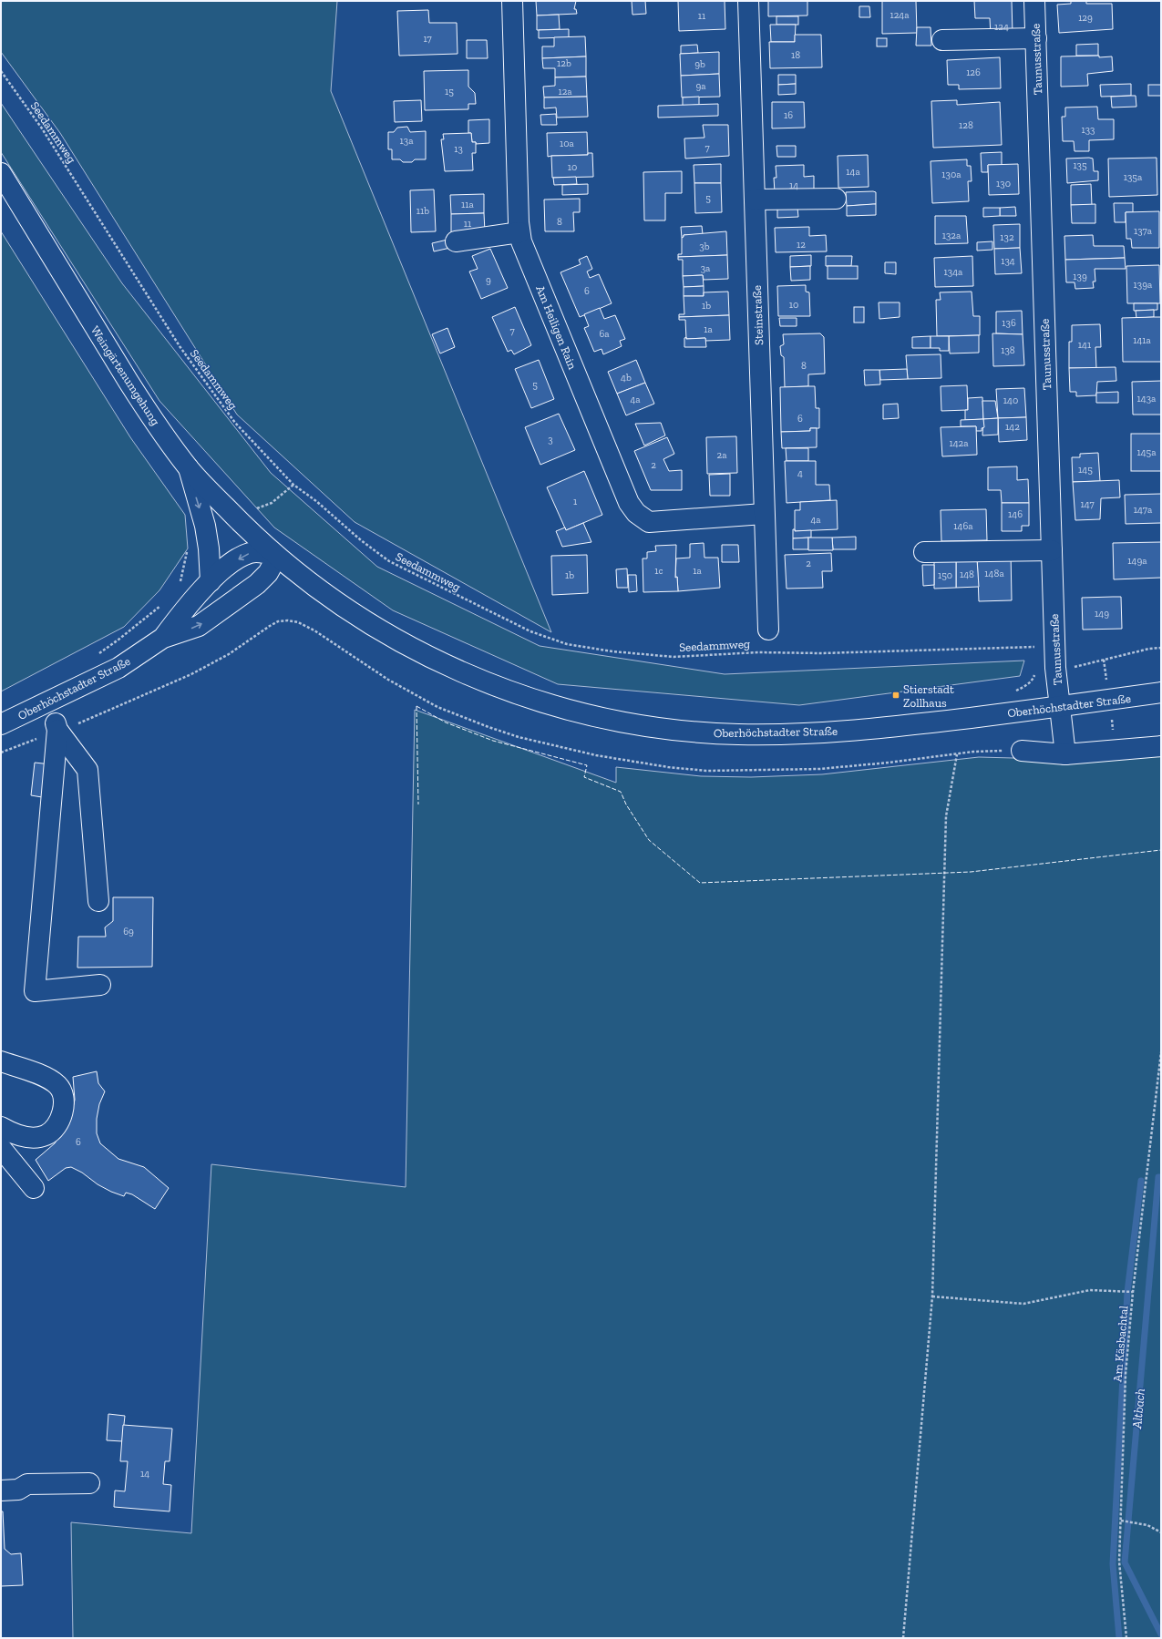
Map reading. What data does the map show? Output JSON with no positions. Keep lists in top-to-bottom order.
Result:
{
  "streets": {
    "street": [
      "Taunusstraße",
      "Steinstraße",
      "Am Heiligen Rain",
      "Weingärtenumgehung",
      "Oberhöchstadter Straße"
    ],
    "path": ["Seedammweg", "Am Käsbachtal"]
  },
  "crossings": [
    ["Taunusstraße", "Oberhöchstadter Straße"],
    ["Steinstraße", "Am Heiligen Rain"],
    ["Weingärtenumgehung", "Oberhöchstadter Straße"]
  ],
  "water": ["Altbach"],
  "places": {
    "transit": ["Stierstadt Zollhaus"]
  },
  "house_numbers": [
    "124a",
    "11",
    "129",
    "124",
    "17",
    "18",
    "12b",
    "9b",
    "126",
    "9a",
    "15",
    "12a",
    "16",
    "128",
    "133",
    "13a",
    "10a",
    "7",
    "13",
    "135",
    "10",
    "14a",
    "130a",
    "135a",
    "130",
    "14",
    "5",
    "11a",
    "11b",
    "8",
    "11",
    "137a",
    "132a",
    "132",
    "12",
    "3b",
    "134",
    "3a",
    "134a",
    "139",
    "9",
    "139a",
    "6",
    "10",
    "1b",
    "136",
    "1a",
    "7",
    "6a",
    "141a",
    "141",
    "138",
    "8",
    "4b",
    "5",
    "143a",
    "4a",
    "140",
    "6",
    "142",
    "3",
    "142a",
    "145a",
    "2a",
    "2",
    "145",
    "4",
    "1",
    "147",
    "147a",
    "146",
    "4a",
    "146a",
    "149a",
    "2",
    "1c",
    "1a",
    "148a",
    "148",
    "1b",
    "150",
    "149",
    "69",
    "6",
    "14"
  ]
}
